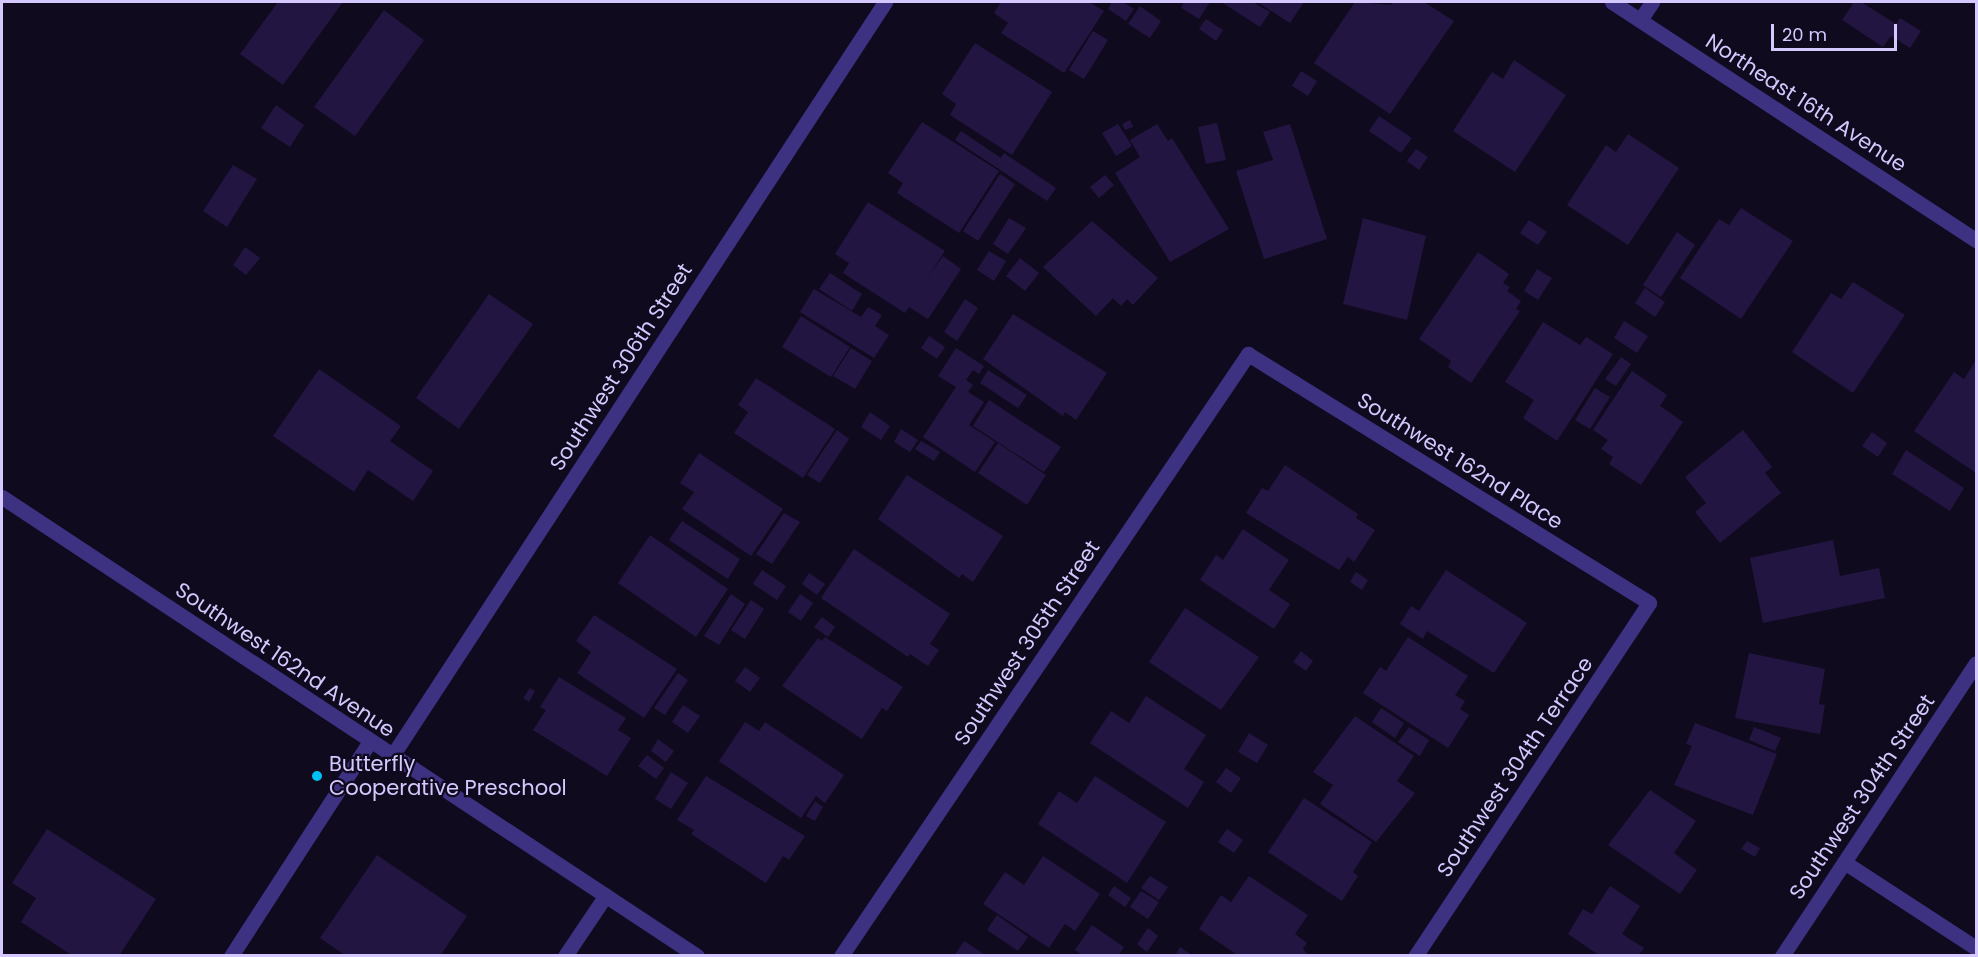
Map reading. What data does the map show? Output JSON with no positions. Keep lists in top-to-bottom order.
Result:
{
  "streets": {
    "street": [
      "Northeast 16th Avenue",
      "Southwest 306th Street",
      "Southwest 162nd Place",
      "Southwest 305th Street",
      "Southwest 162nd Avenue",
      "Southwest 304th Terrace",
      "Southwest 304th Street"
    ]
  },
  "crossings": [
    ["Southwest 306th Street", "Southwest 162nd Avenue"],
    ["Southwest 162nd Place", "Southwest 305th Street"],
    ["Southwest 162nd Place", "Southwest 304th Terrace"]
  ],
  "places": ["Butterfly Cooperative Preschool"],
  "scale_bar": "20 m"
}
